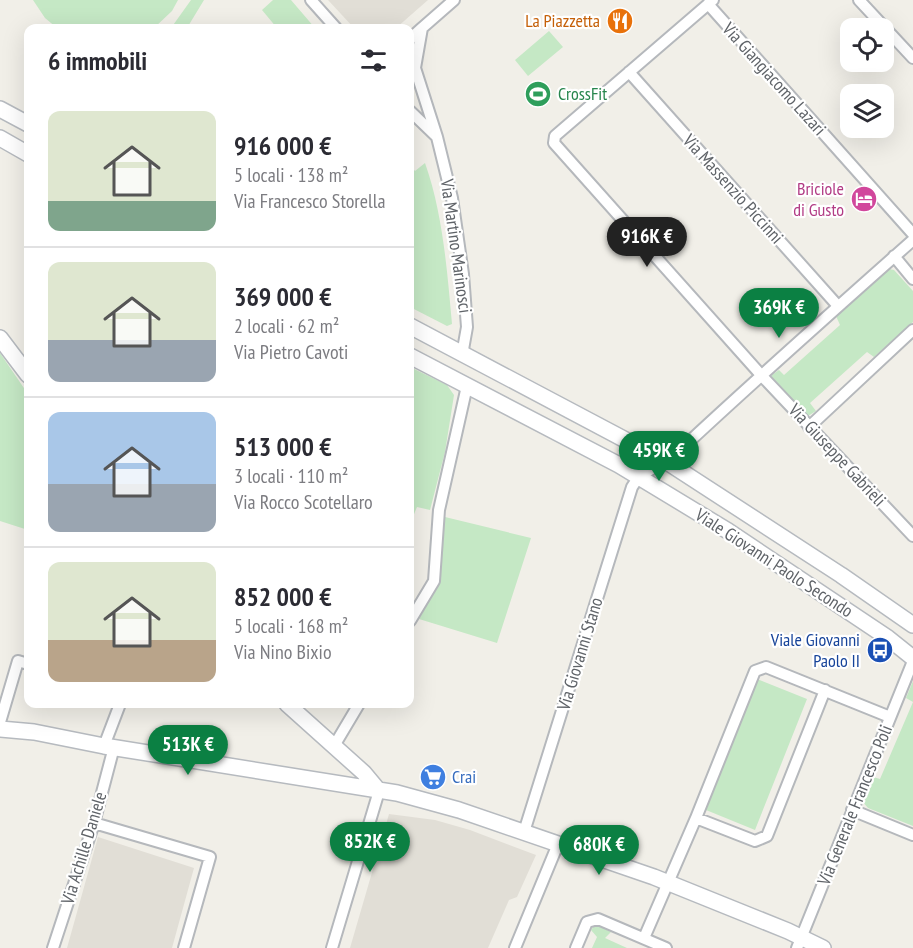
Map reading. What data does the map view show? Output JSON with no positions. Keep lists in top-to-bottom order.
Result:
{
  "streets": {
    "main road": ["Viale Giovanni Paolo Secondo"],
    "street": [
      "Via Giangiacomo Lazari",
      "Via Massenzio Piccinni",
      "Via Martino Marinosci",
      "Via Giuseppe Gabrieli",
      "Via Giovanni Stano",
      "Via Generale Francesco Poli",
      "Via Achille Daniele"
    ]
  },
  "crossings": [
    ["Via Massenzio Piccinni", "Via Giuseppe Gabrieli"],
    ["Via Martino Marinosci", "Viale Giovanni Paolo Secondo"],
    ["Viale Giovanni Paolo Secondo", "Via Giovanni Stano"],
    ["Viale Giovanni Paolo Secondo", "Via Generale Francesco Poli"]
  ],
  "places": {
    "restaurant": ["La Piazzetta"],
    "sports": ["CrossFit"],
    "hotel": ["Briciole di Gusto"],
    "bus stop": ["Viale Giovanni Paolo II"],
    "supermarket": ["Crai"]
  },
  "page": {
    "heading": "6 immobili",
    "list": [
      {
        "name": "916 000 €",
        "note": "5 locali · 138 m² · Via Francesco Storella"
      },
      {
        "name": "369 000 €",
        "note": "2 locali · 62 m² · Via Pietro Cavoti"
      },
      {
        "name": "513 000 €",
        "note": "3 locali · 110 m² · Via Rocco Scotellaro"
      },
      {
        "name": "852 000 €",
        "note": "5 locali · 168 m² · Via Nino Bixio"
      }
    ],
    "price": [
      "916K €",
      "369K €",
      "459K €",
      "513K €",
      "852K €",
      "680K €"
    ]
  }
}
